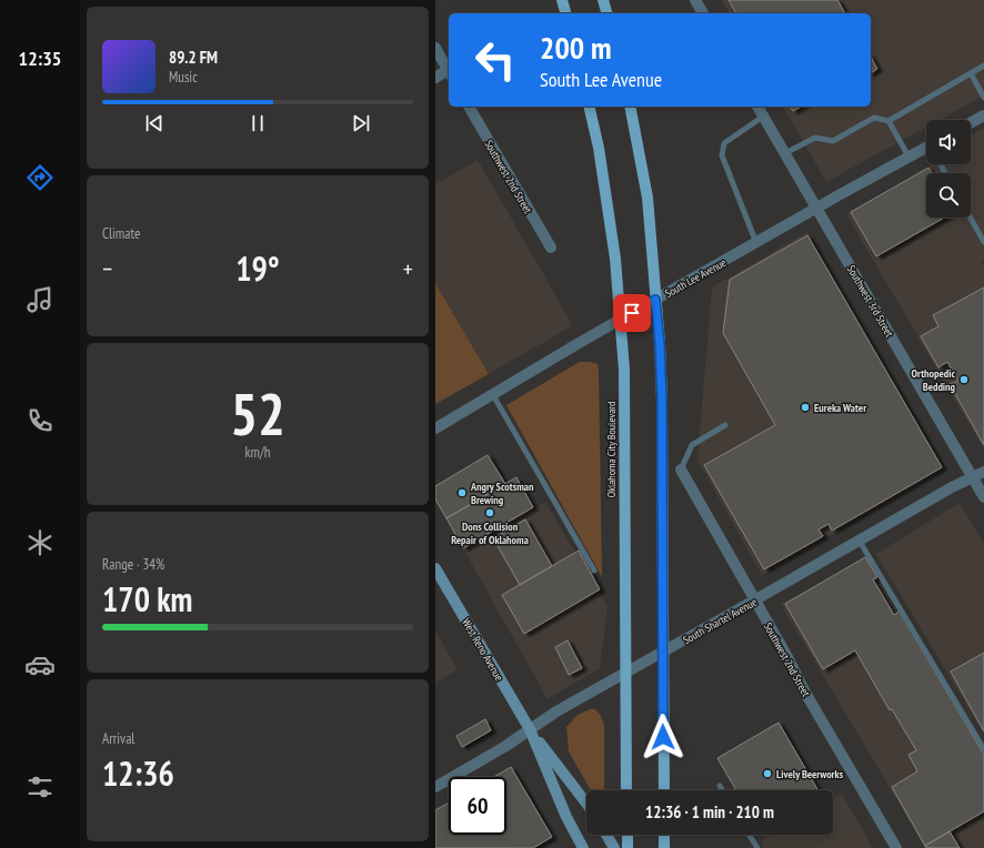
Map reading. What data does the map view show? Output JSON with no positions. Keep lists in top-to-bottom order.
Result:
{
  "streets": {
    "main road": ["Oklahoma City Boulevard", "West Reno Avenue"],
    "street": [
      "Southwest 2nd Street",
      "South Lee Avenue",
      "Southwest 3rd Street",
      "South Shartel Avenue"
    ]
  },
  "crossings": [
    ["Southwest 2nd Street", "South Shartel Avenue"],
    ["South Lee Avenue", "Southwest 3rd Street"],
    ["South Lee Avenue", "Oklahoma City Boulevard"],
    ["Southwest 3rd Street", "South Shartel Avenue"],
    ["Oklahoma City Boulevard", "South Shartel Avenue"],
    ["South Shartel Avenue", "West Reno Avenue"]
  ],
  "places": [
    "Orthopedic Bedding",
    "Eureka Water",
    "Angry Scotsman Brewing",
    "Dons Collision Repair of Oklahoma",
    "Lively Beerworks"
  ],
  "page": {
    "tabs": "12:35",
    "turn": ["200 m", "South Lee Avenue"],
    "song": ["89.2 FM", "Music"],
    "tile": [
      "Climate",
      ["52", "km/h"],
      ["Range · 34%", "170 km"],
      ["Arrival", "12:36"]
    ],
    "heat": ["−", "19°", "+"],
    "limit": "60",
    "trip": "12:36 · 1 min · 210 m"
  }
}
